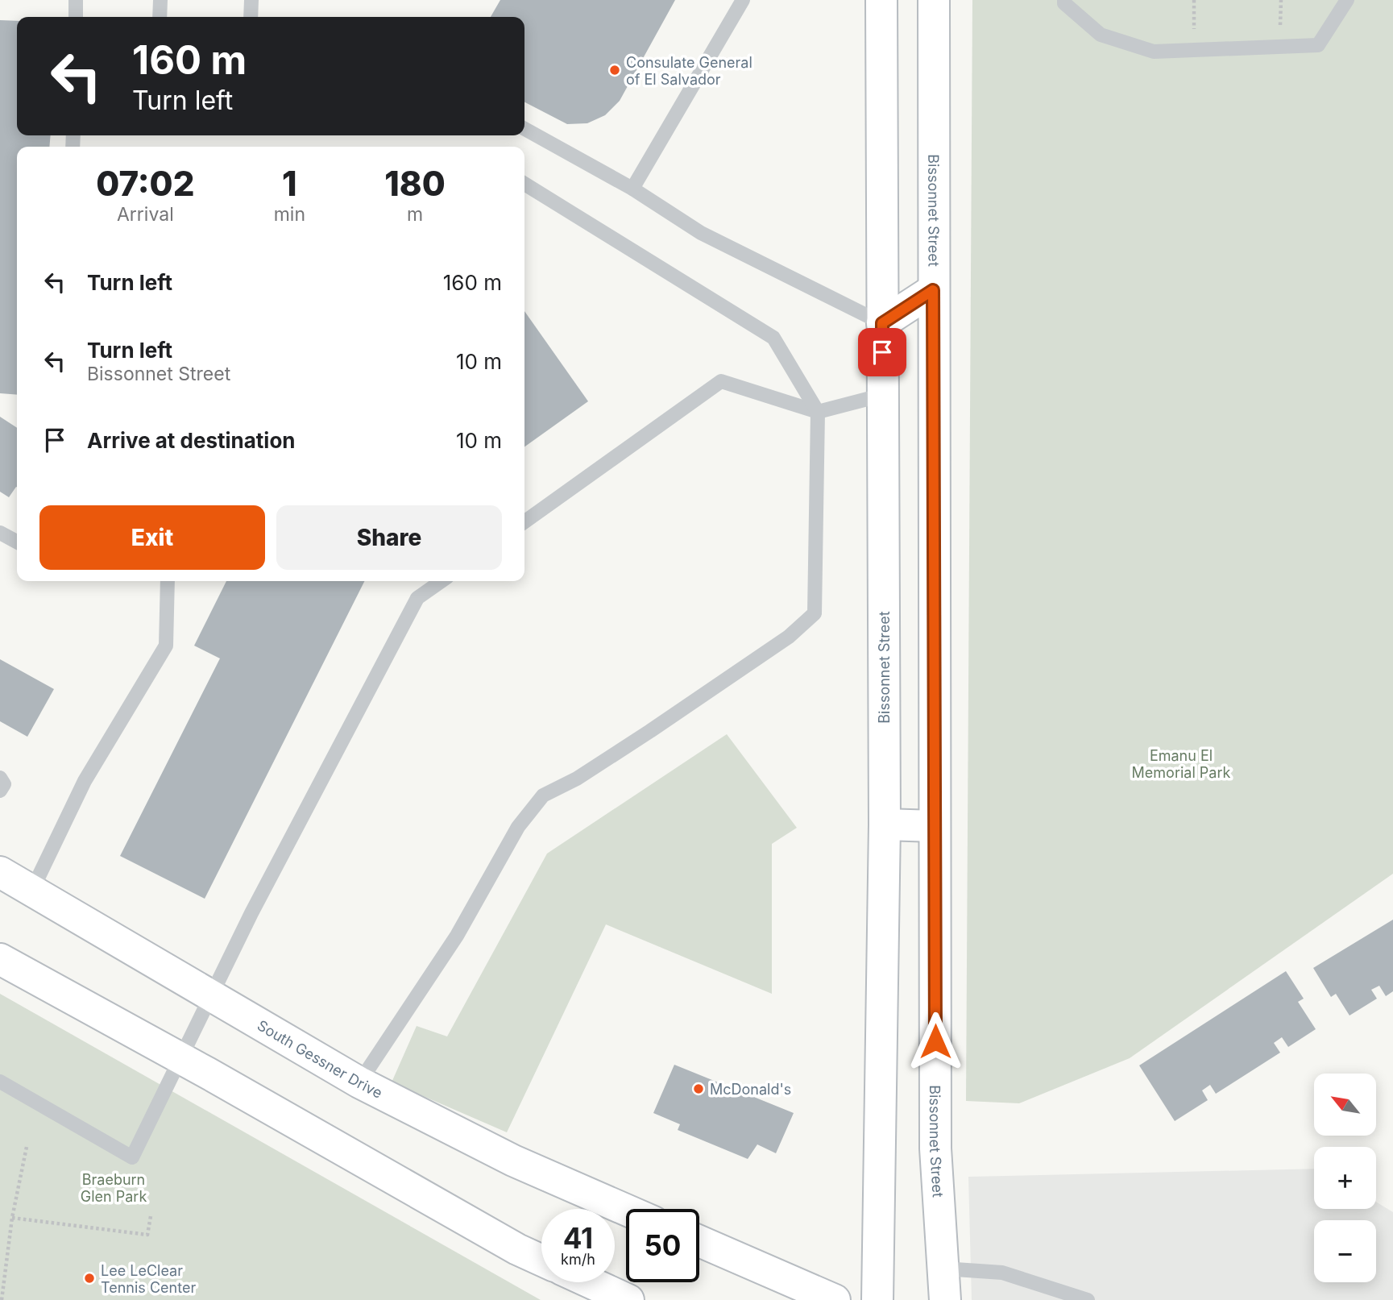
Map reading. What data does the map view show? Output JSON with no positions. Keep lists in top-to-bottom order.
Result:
{
  "streets": {
    "main road": ["Bissonnet Street", "South Gessner Drive"]
  },
  "parks": ["Emanu El Memorial Park", "Braeburn Glen Park"],
  "places": ["Consulate General of El Salvador", "McDonald's", "Lee LeClear Tennis Center"],
  "north": "top left",
  "page": {
    "turn": ["160 m", "Turn left"],
    "eta": [
      "07:02",
      "Arrival",
      "1",
      "min",
      "180",
      "m"
    ],
    "list": [
      {
        "name": "Turn left",
        "value": "160 m"
      },
      {
        "name": "Turn left",
        "note": "Bissonnet Street",
        "value": "10 m"
      },
      {
        "name": "Arrive at destination",
        "value": "10 m"
      }
    ],
    "buttons": ["Exit", "Share"],
    "map_buttons": ["+", "−"],
    "speed": "41 km/h",
    "limit": "50"
  }
}
